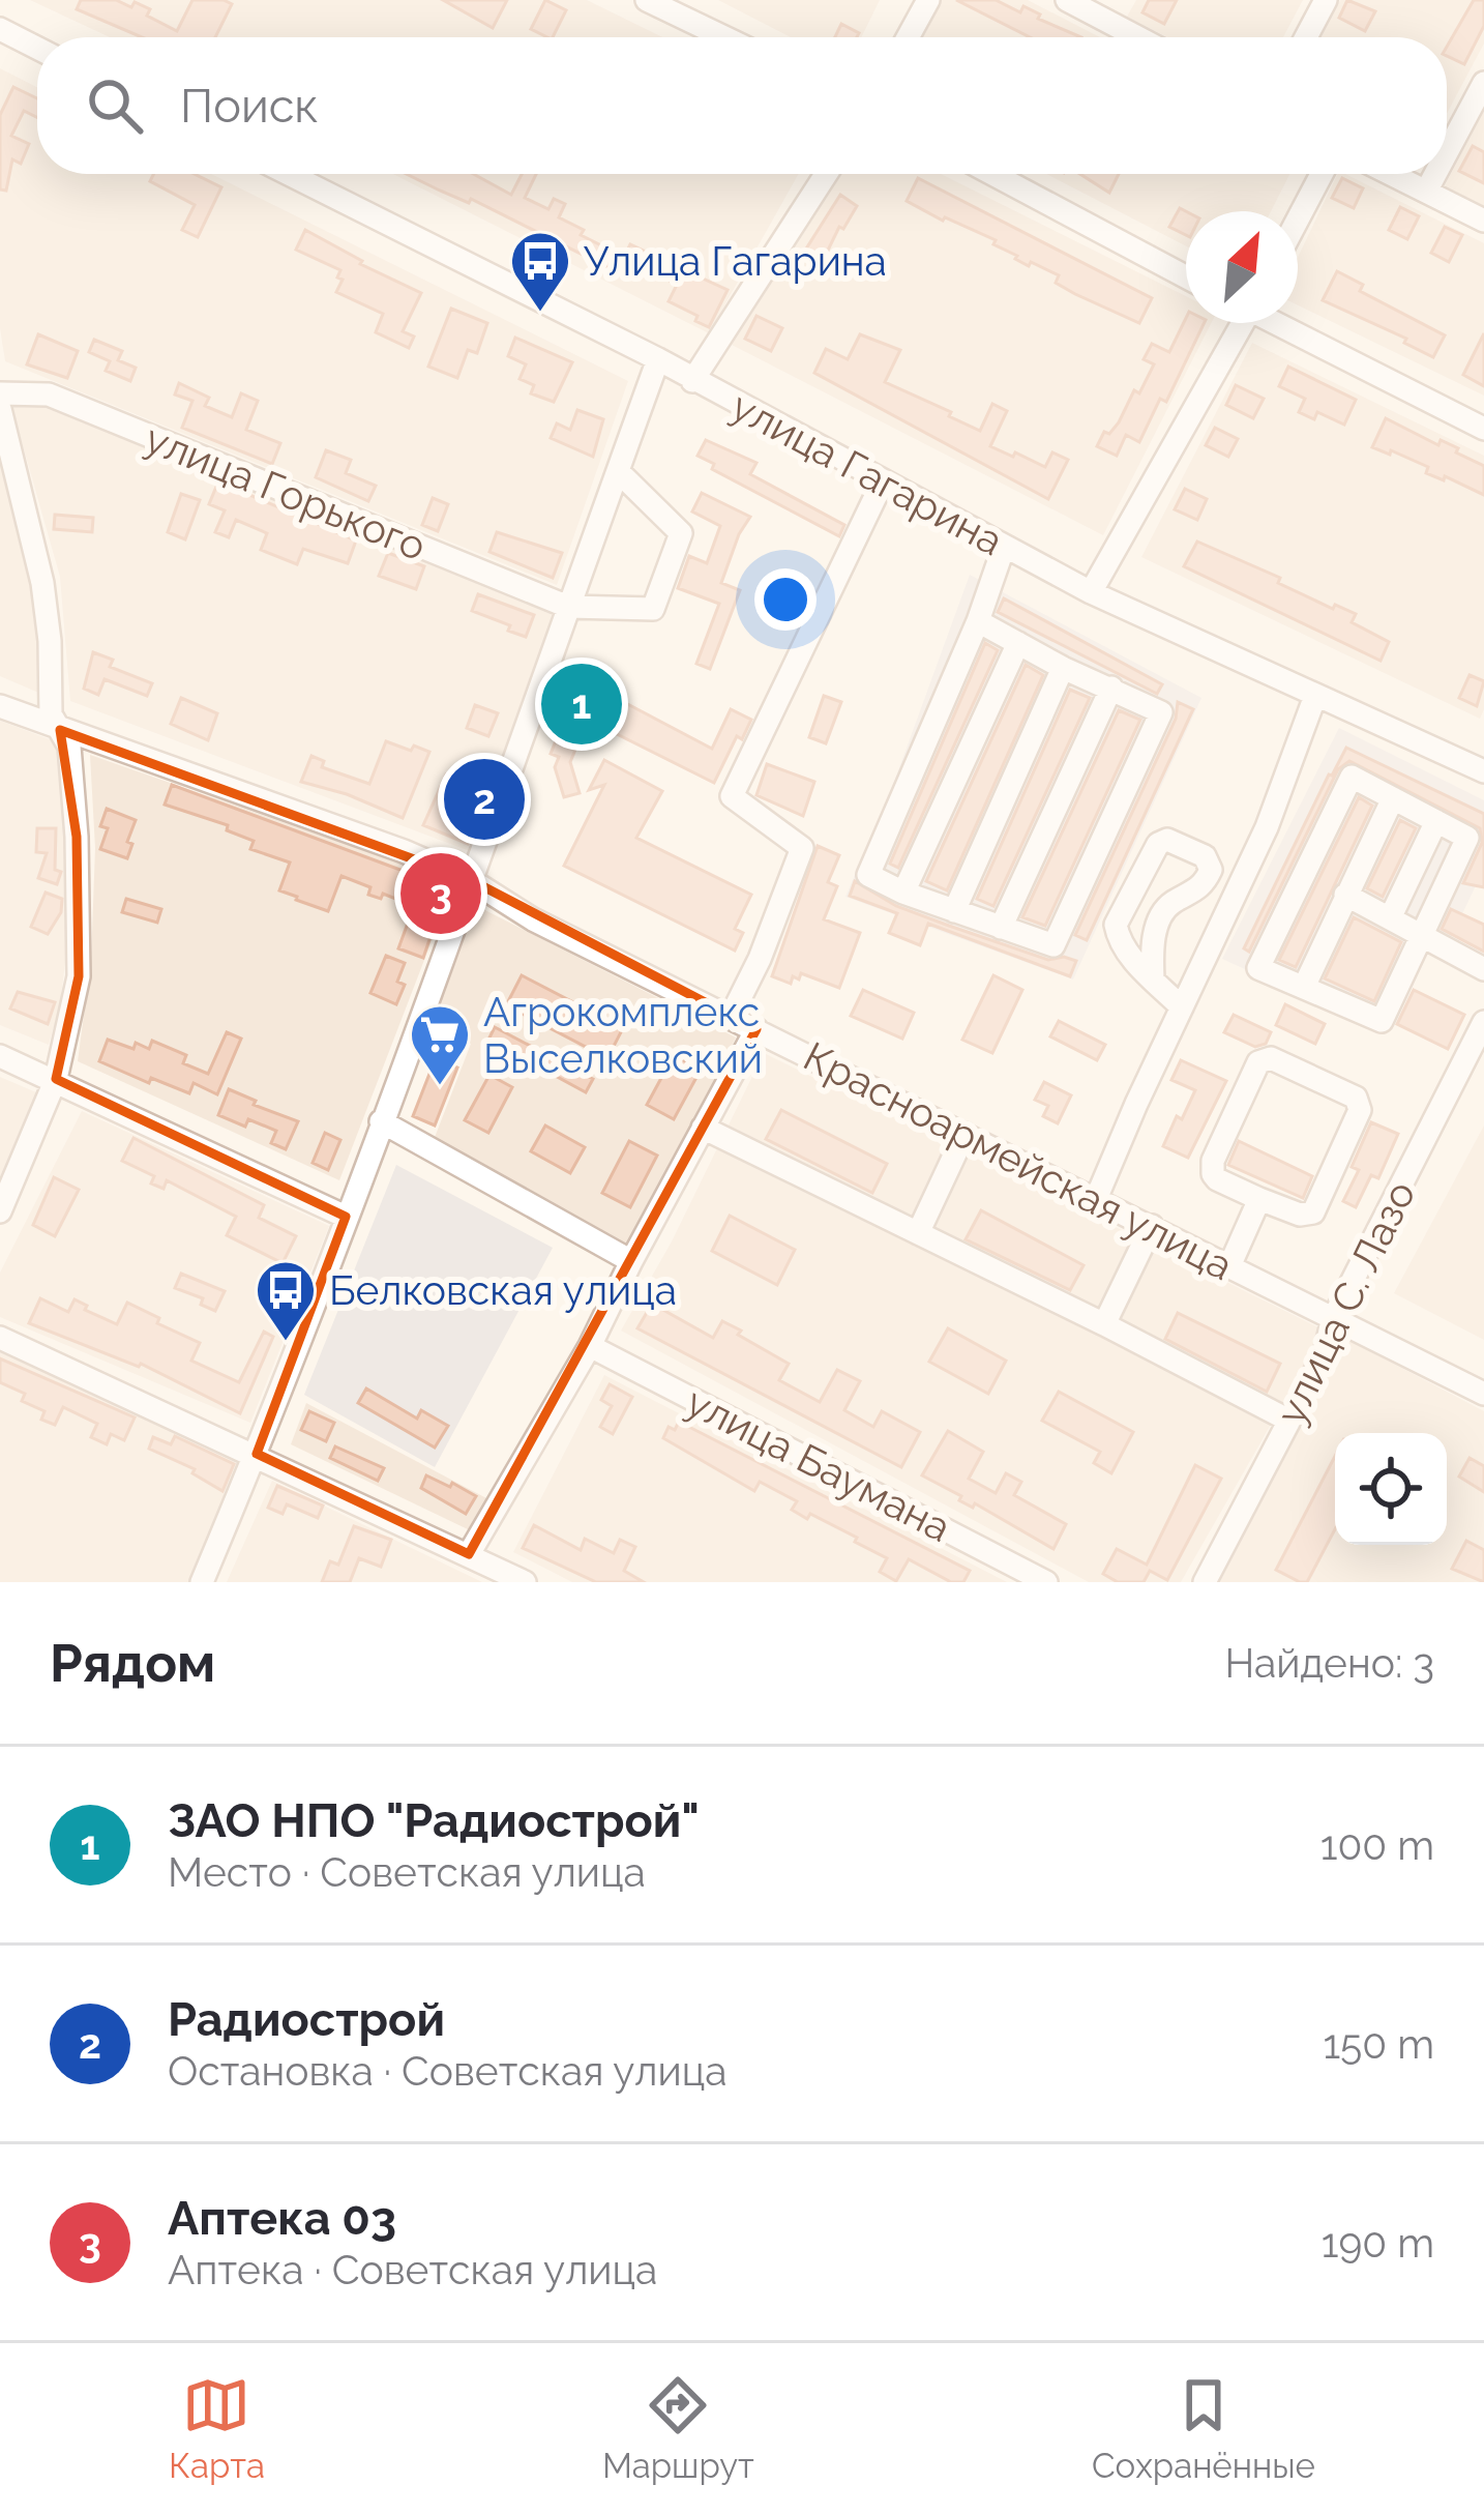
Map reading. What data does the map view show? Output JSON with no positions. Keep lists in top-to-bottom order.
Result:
{
  "streets": {
    "street": [
      "улица Гагарина",
      "улица Горького",
      "Красноармейская улица",
      "улица С. Лазо",
      "улица Баумана"
    ]
  },
  "crossings": [
    ["Красноармейская улица", "улица С. Лазо"]
  ],
  "places": {
    "bus stop": ["Улица Гагарина", "Белковская улица"],
    "supermarket": ["Агрокомплекс Выселковский"]
  },
  "north": "top right",
  "page": {
    "search": "Поиск",
    "pins": ["1", "2", "3"],
    "heading": ["Рядом", "Найдено: 3"],
    "list": [
      {
        "mark": "1",
        "name": "ЗАО НПО \"Радиострой\"",
        "note": "Место · Советская улица",
        "value": "100 m"
      },
      {
        "mark": "2",
        "name": "Радиострой",
        "note": "Остановка · Советская улица",
        "value": "150 m"
      },
      {
        "mark": "3",
        "name": "Аптека 03",
        "note": "Аптека · Советская улица",
        "value": "190 m"
      }
    ],
    "nav": ["Карта", "Маршрут", "Сохранённые"]
  }
}
